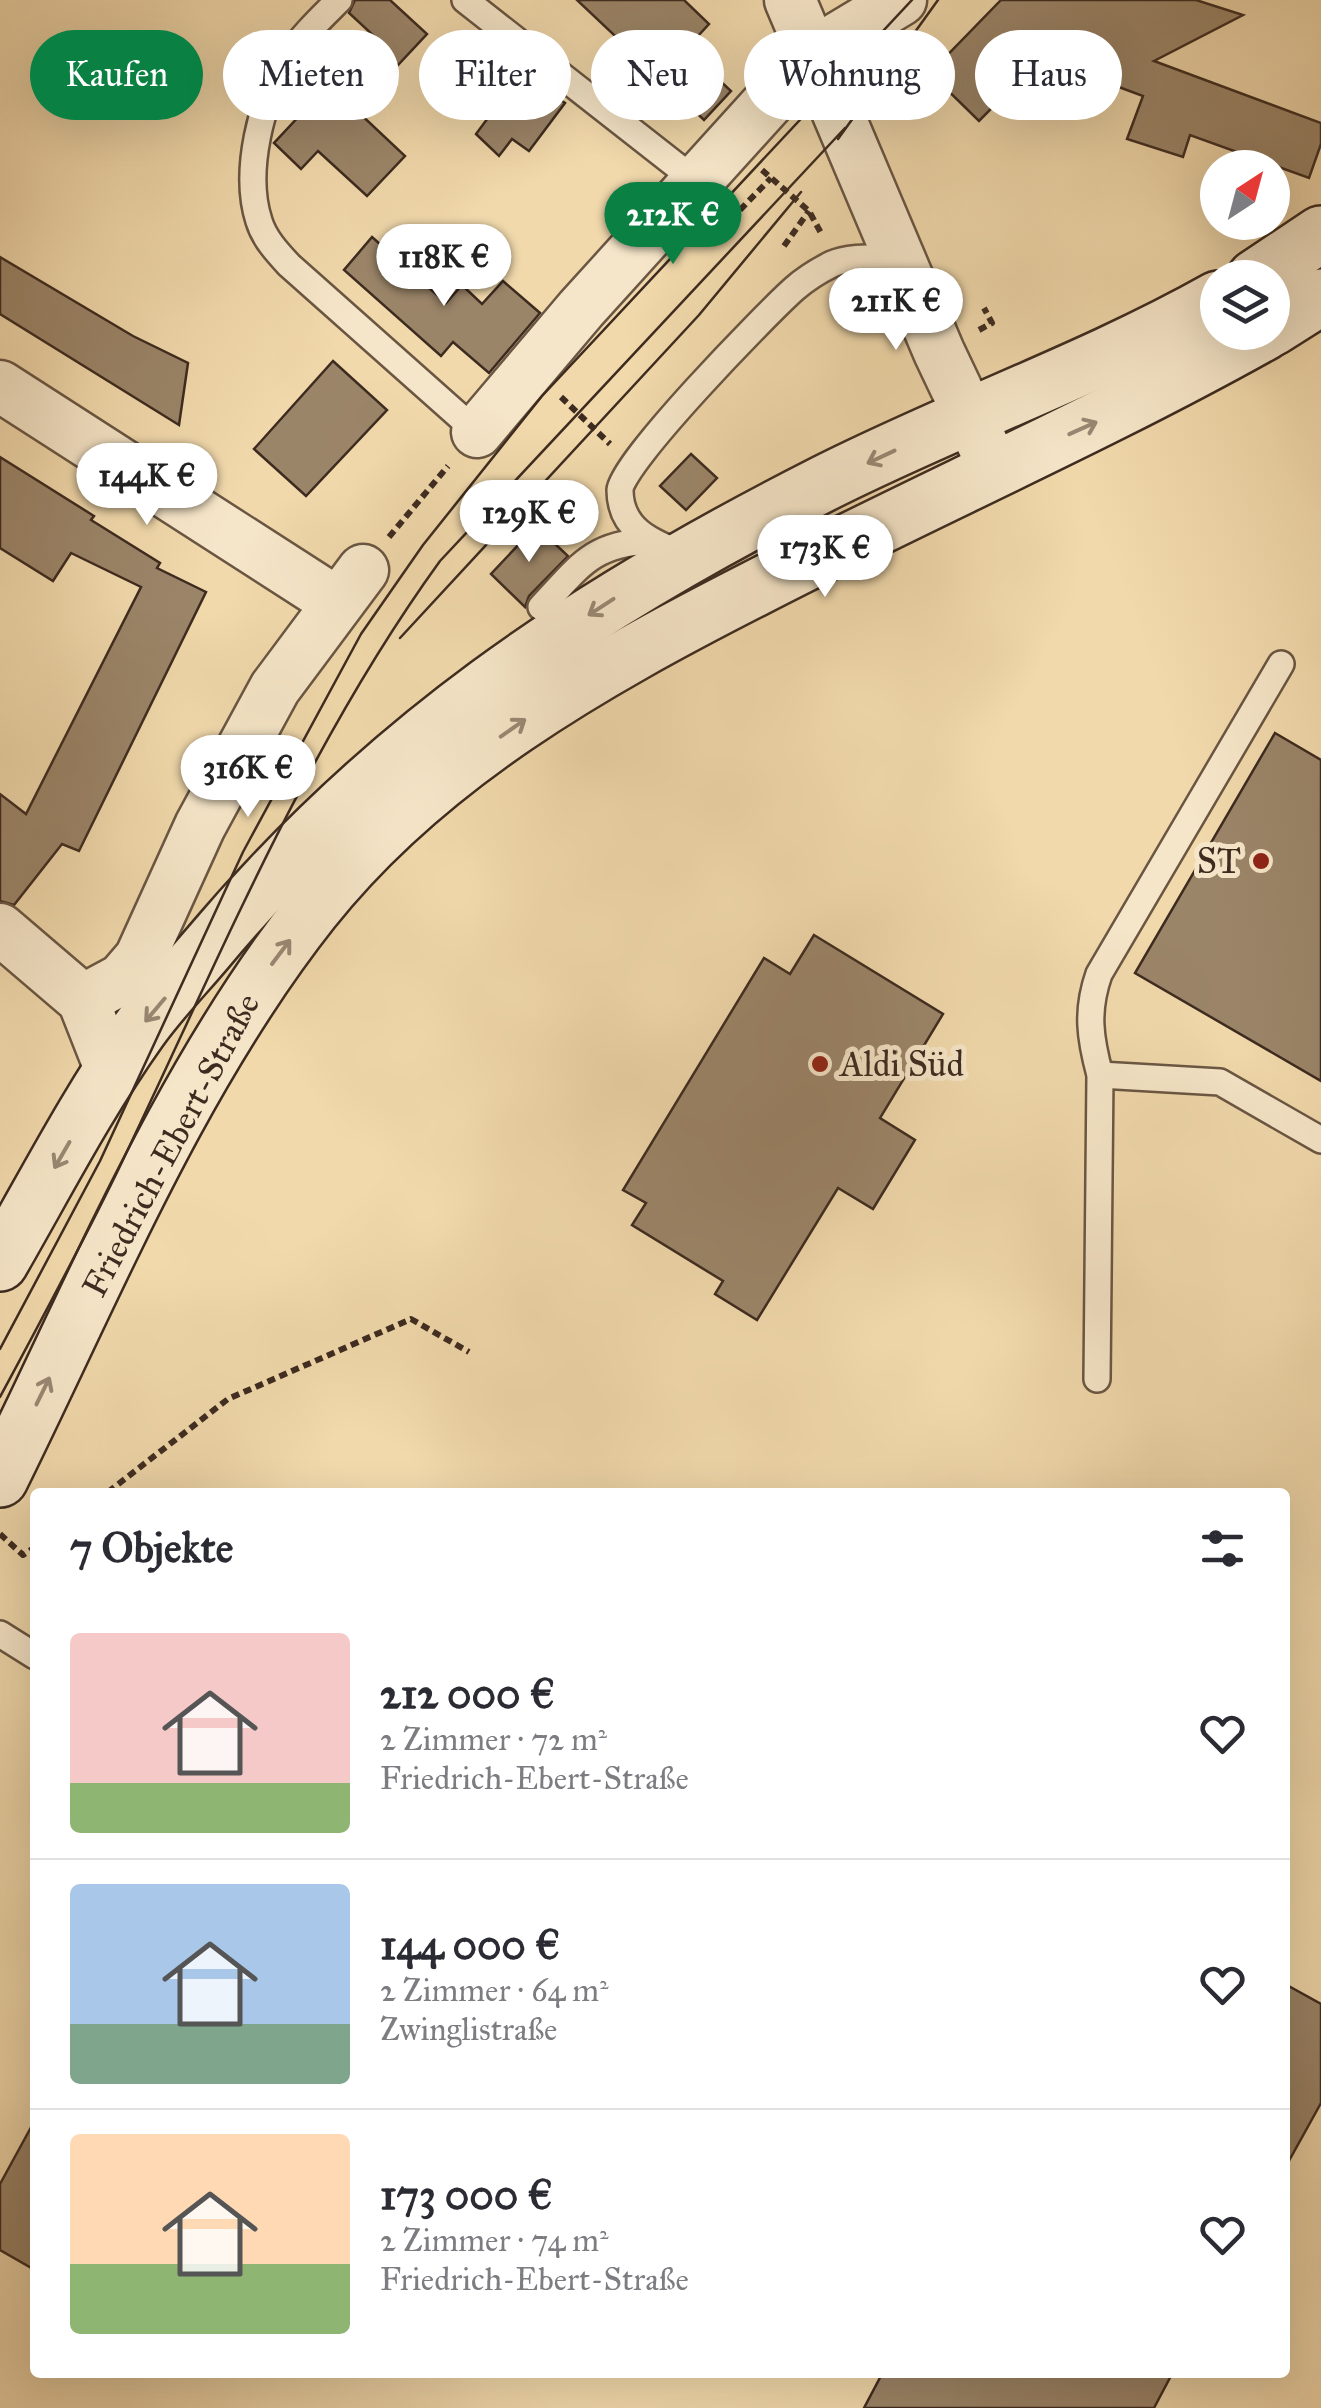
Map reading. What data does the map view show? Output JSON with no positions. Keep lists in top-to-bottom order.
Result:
{
  "streets": {
    "main road": ["Friedrich-Ebert-Straße"]
  },
  "places": ["ST", "Aldi Süd"],
  "north": "top right",
  "page": {
    "chip": [
      "Kaufen",
      "Mieten",
      "Filter",
      "Neu",
      "Wohnung",
      "Haus"
    ],
    "price": [
      "212K €",
      "118K €",
      "211K €",
      "144K €",
      "129K €",
      "173K €",
      "316K €"
    ],
    "heading": "7 Objekte",
    "list": [
      {
        "name": "212 000 €",
        "note": "2 Zimmer · 72 m² · Friedrich-Ebert-Straße"
      },
      {
        "name": "144 000 €",
        "note": "2 Zimmer · 64 m² · Zwinglistraße"
      },
      {
        "name": "173 000 €",
        "note": "2 Zimmer · 74 m² · Friedrich-Ebert-Straße"
      }
    ]
  }
}
